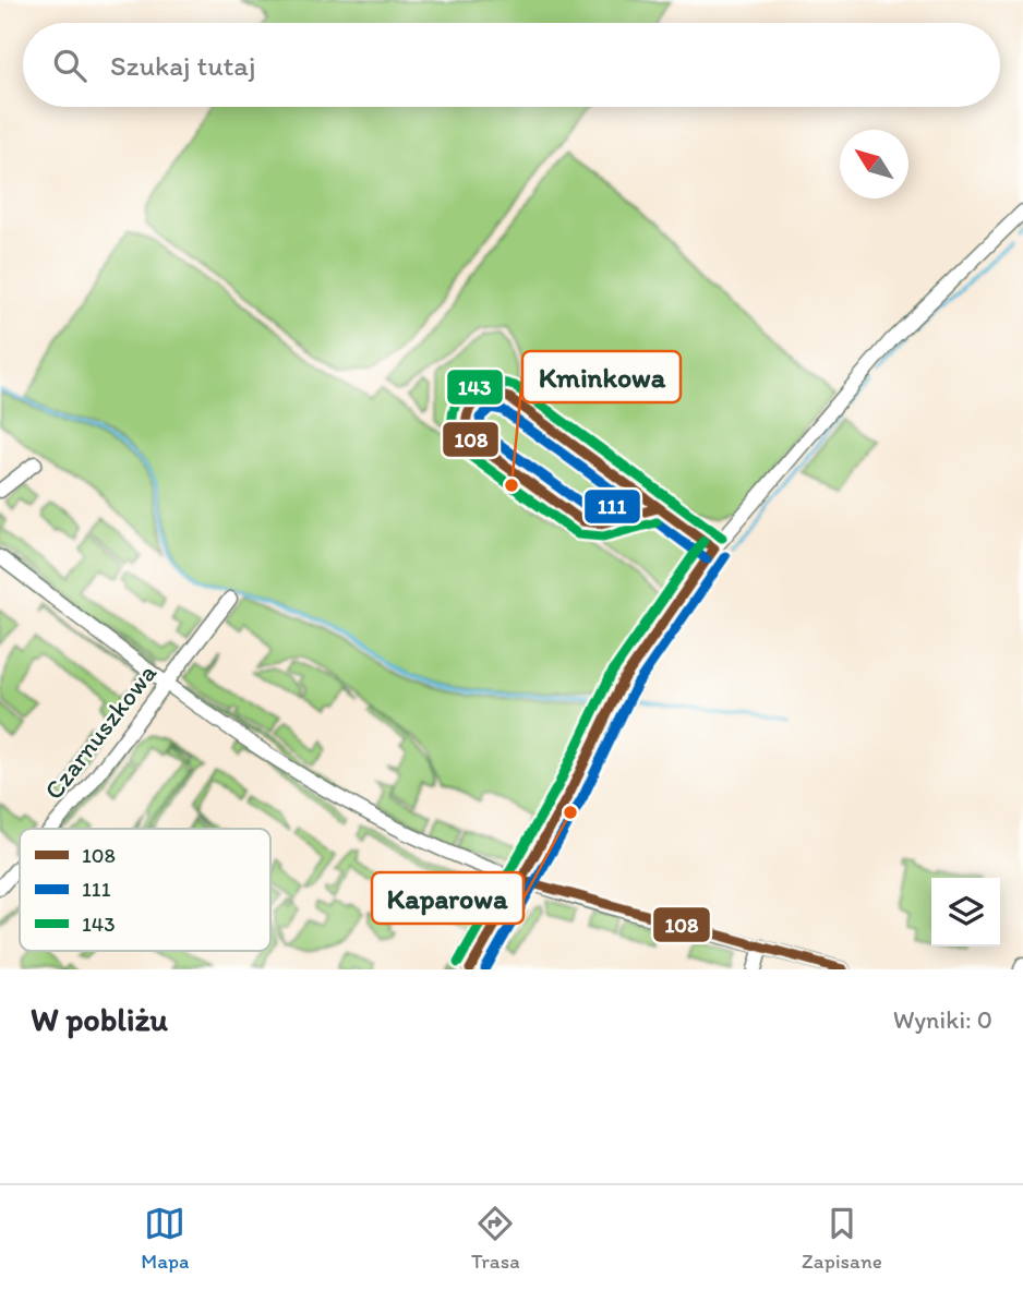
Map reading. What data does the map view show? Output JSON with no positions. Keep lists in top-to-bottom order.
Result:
{
  "streets": {
    "street": ["Czarnuszkowa"]
  },
  "places": ["Kminkowa", "Kaparowa"],
  "lines": ["transit line 143", "transit line 108", "transit line 111"],
  "legend": ["108", "111", "143"],
  "north": "top left",
  "page": {
    "search": "Szukaj tutaj",
    "heading": ["W pobliżu", "Wyniki: 0"],
    "nav": ["Mapa", "Trasa", "Zapisane"]
  }
}
